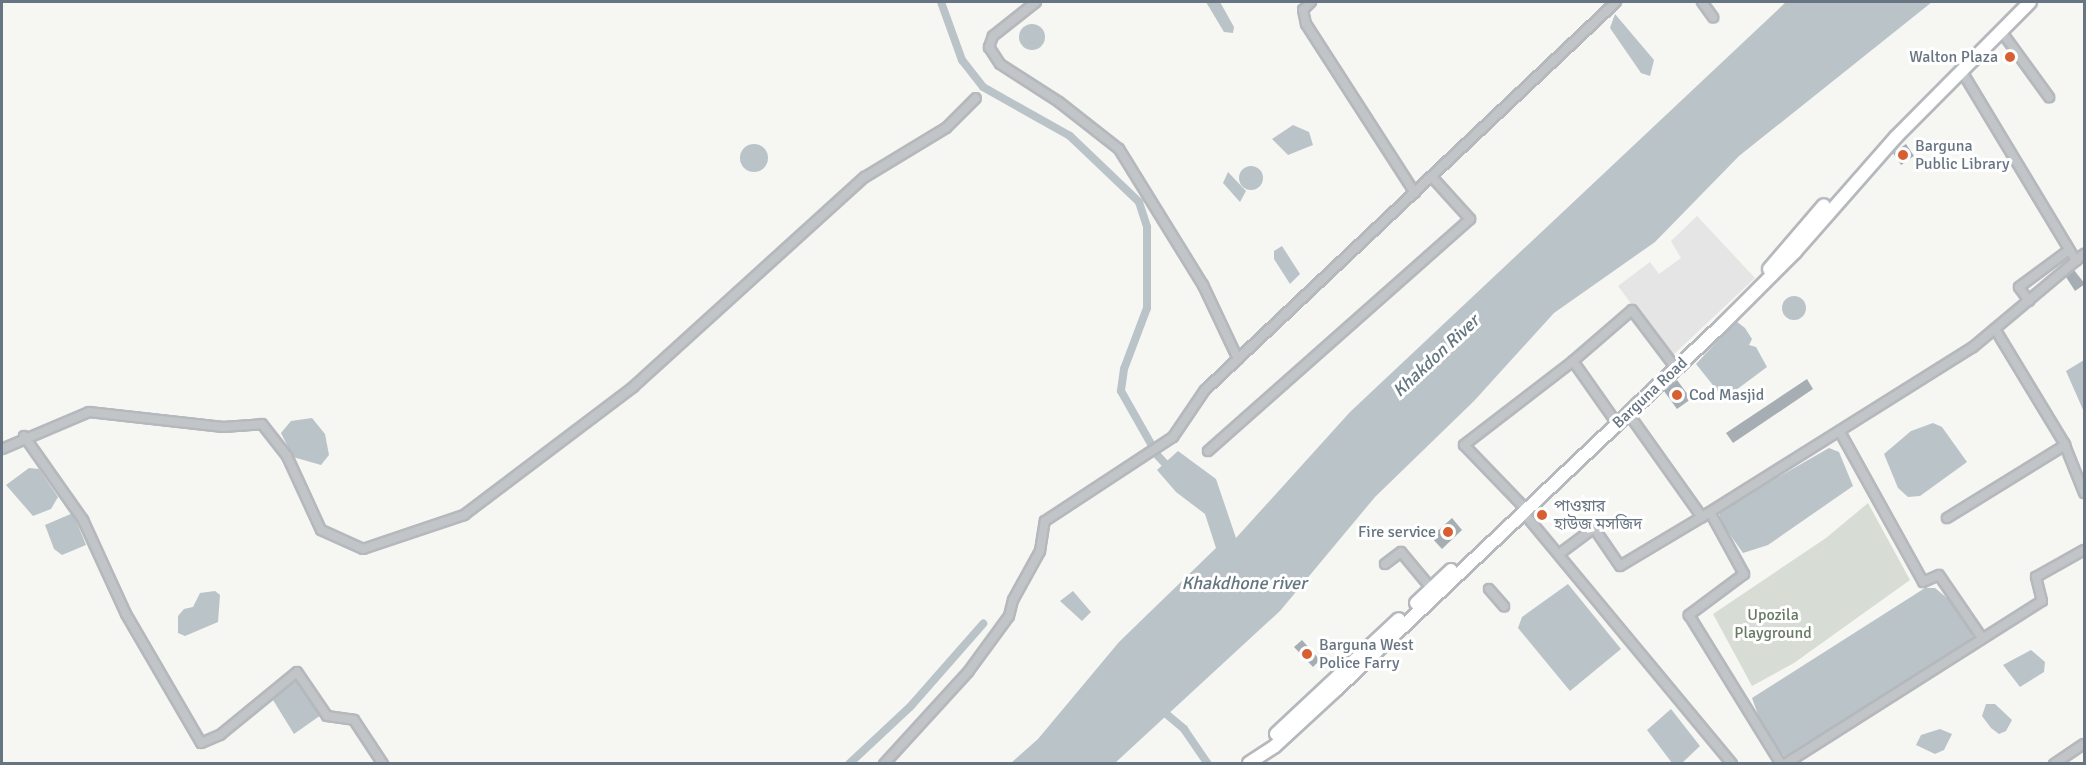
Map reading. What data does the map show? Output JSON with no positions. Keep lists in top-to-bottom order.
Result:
{
  "streets": {
    "main road": ["Barguna Road"]
  },
  "water": ["Khakdon River", "Khakdhone river"],
  "parks": ["Upozila Playground"],
  "places": [
    "Walton Plaza",
    "Barguna Public Library",
    "Cod Masjid",
    "পাওয়ার হাউজ মসজিদ",
    "Fire service",
    "Barguna West Police Farry"
  ]
}
